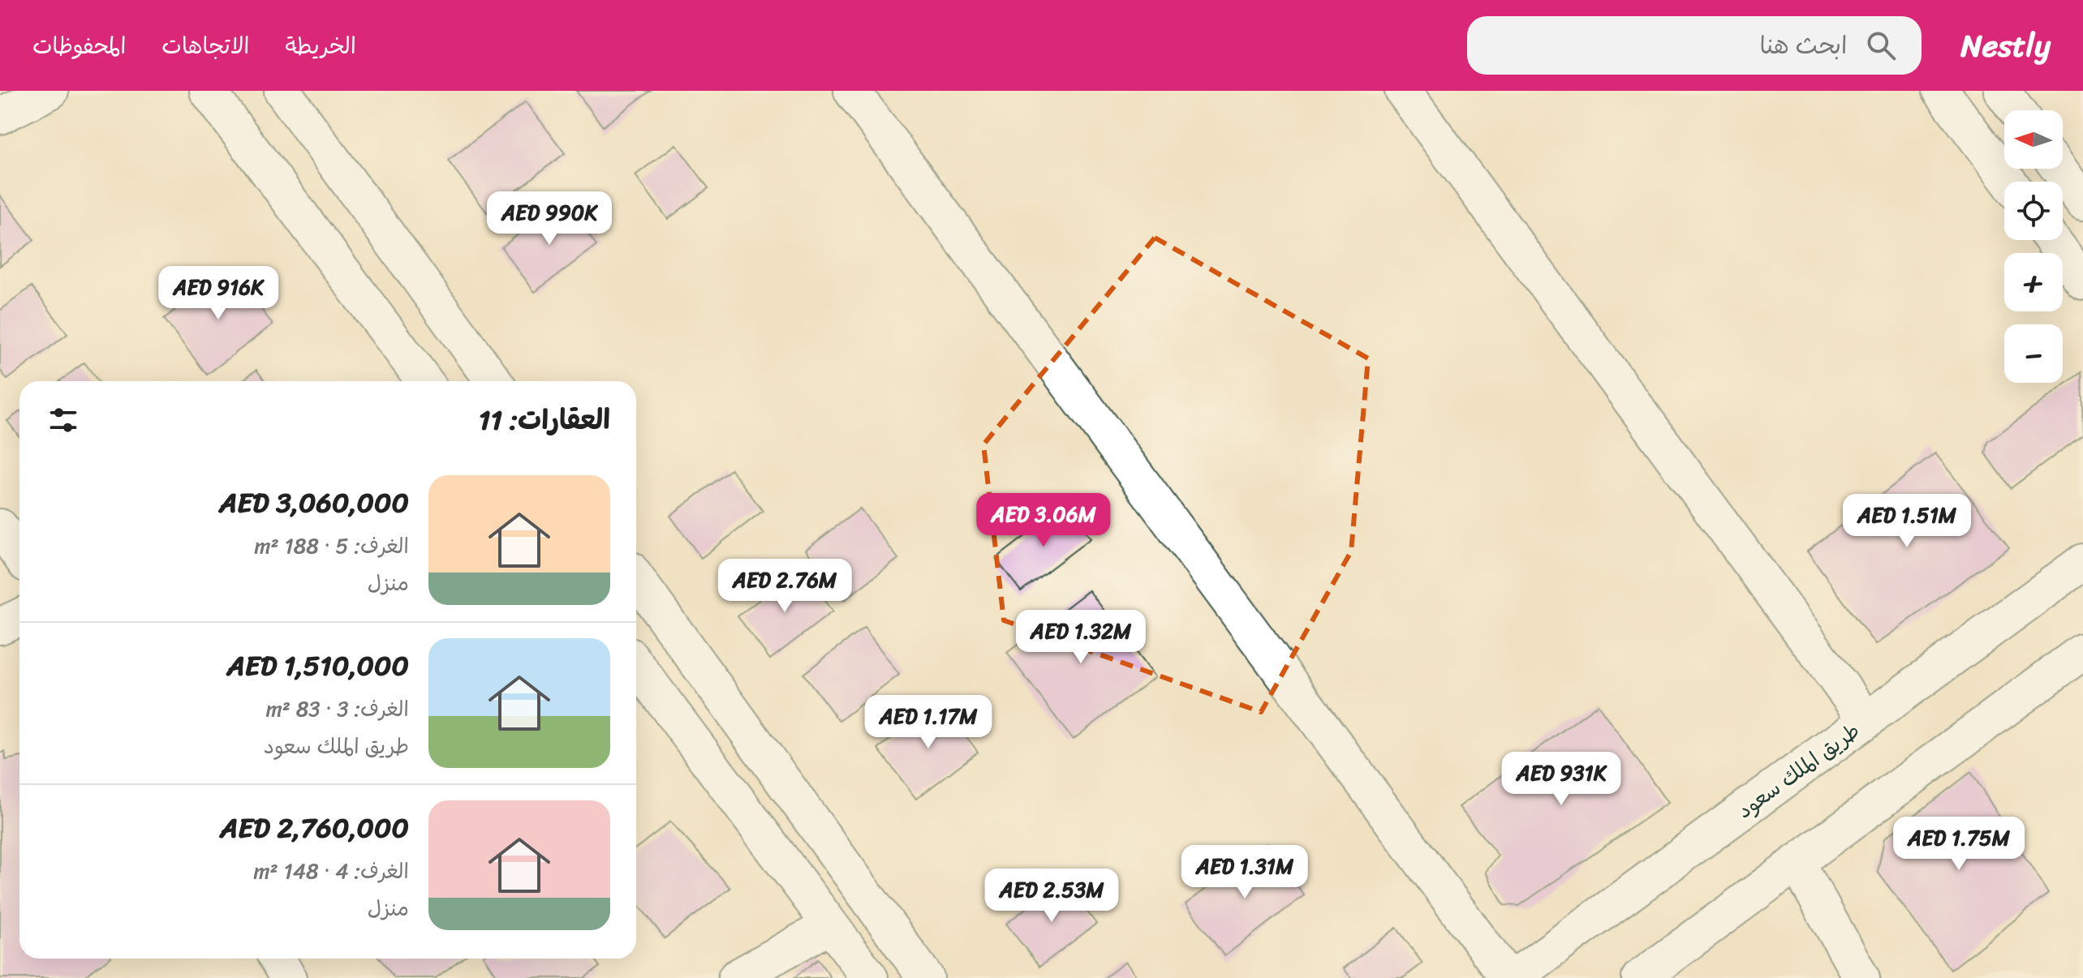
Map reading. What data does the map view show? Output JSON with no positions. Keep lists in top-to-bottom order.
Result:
{
  "streets": {
    "street": ["طريق الملك سعود"]
  },
  "north": "left",
  "page": {
    "header": "Nestly",
    "search": "ابحث هنا",
    "nav": ["الخريطة", "الاتجاهات", "المحفوظات"],
    "map_buttons": ["+", "−"],
    "price": [
      "AED 990K",
      "AED 916K",
      "AED 3.06M",
      "AED 1.51M",
      "AED 2.76M",
      "AED 1.32M",
      "AED 1.17M",
      "AED 931K",
      "AED 1.75M",
      "AED 1.31M",
      "AED 2.53M"
    ],
    "heading": "العقارات: 11",
    "list": [
      {
        "name": "AED 3,060,000",
        "note": "الغرف: 5 · 188 m² · منزل"
      },
      {
        "name": "AED 1,510,000",
        "note": "الغرف: 3 · 83 m² · طريق الملك سعود"
      },
      {
        "name": "AED 2,760,000",
        "note": "الغرف: 4 · 148 m² · منزل"
      }
    ]
  }
}
